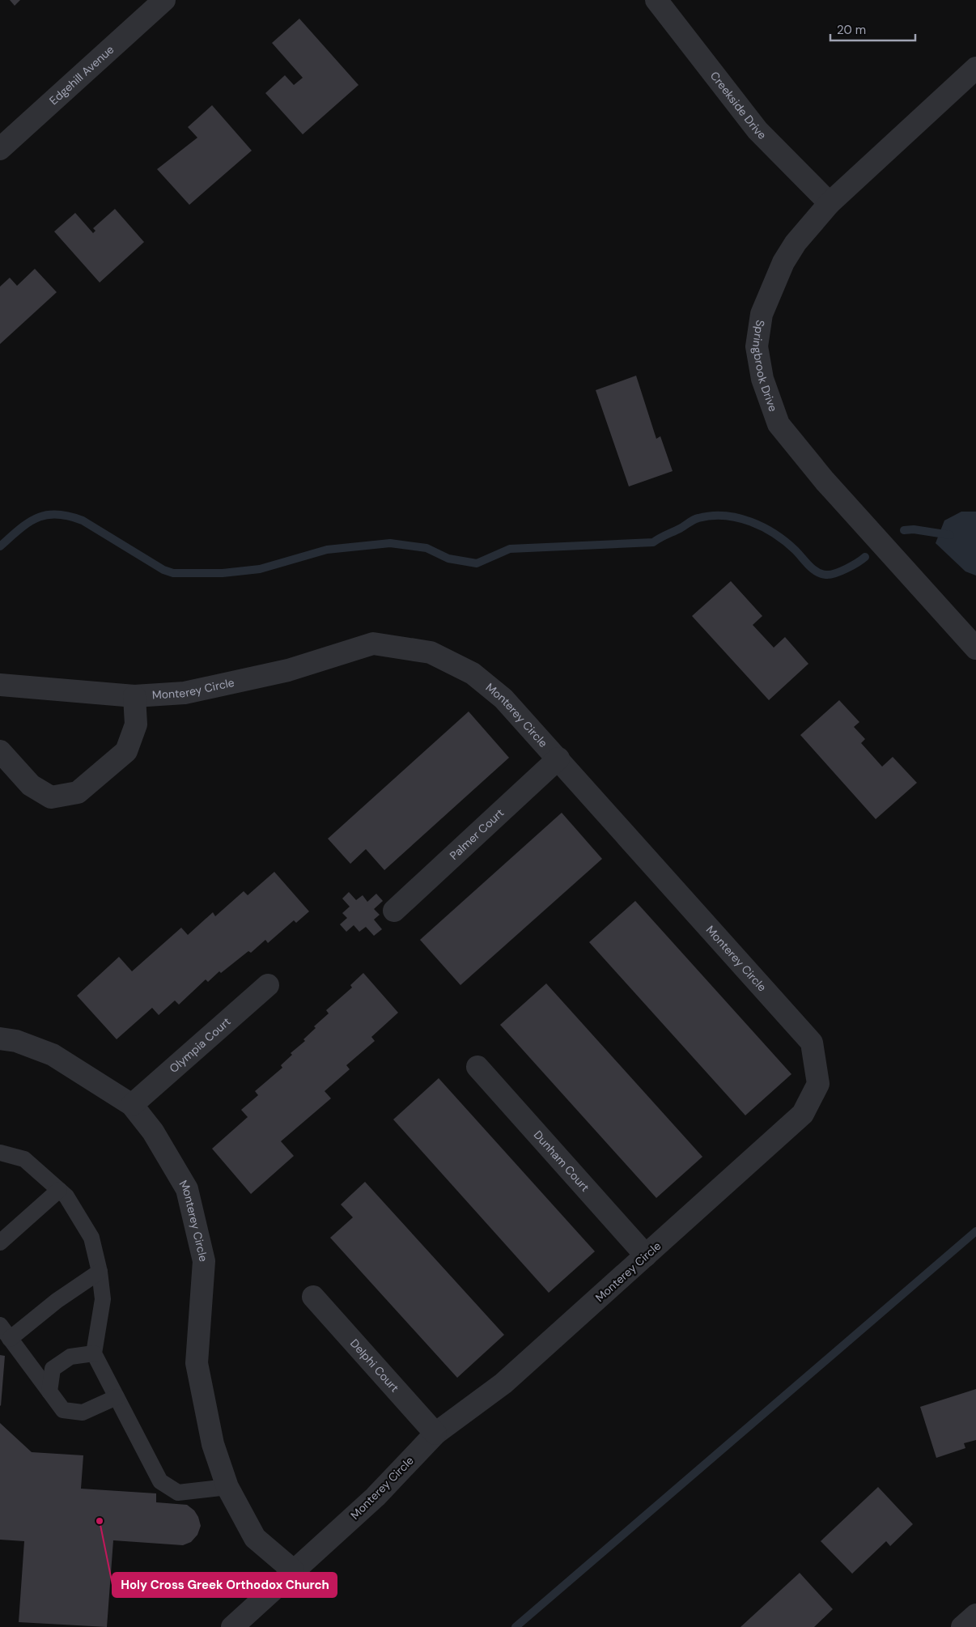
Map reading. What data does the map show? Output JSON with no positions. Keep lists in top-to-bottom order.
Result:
{
  "streets": {
    "street": [
      "Edgehill Avenue",
      "Creekside Drive",
      "Springbrook Drive",
      "Monterey Circle",
      "Palmer Court",
      "Olympia Court",
      "Dunham Court",
      "Delphi Court"
    ]
  },
  "crossings": [
    ["Creekside Drive", "Springbrook Drive"],
    ["Monterey Circle", "Palmer Court"],
    ["Monterey Circle", "Olympia Court"],
    ["Monterey Circle", "Dunham Court"],
    ["Monterey Circle", "Delphi Court"]
  ],
  "places": ["Holy Cross Greek Orthodox Church"],
  "scale_bar": "20 m"
}
